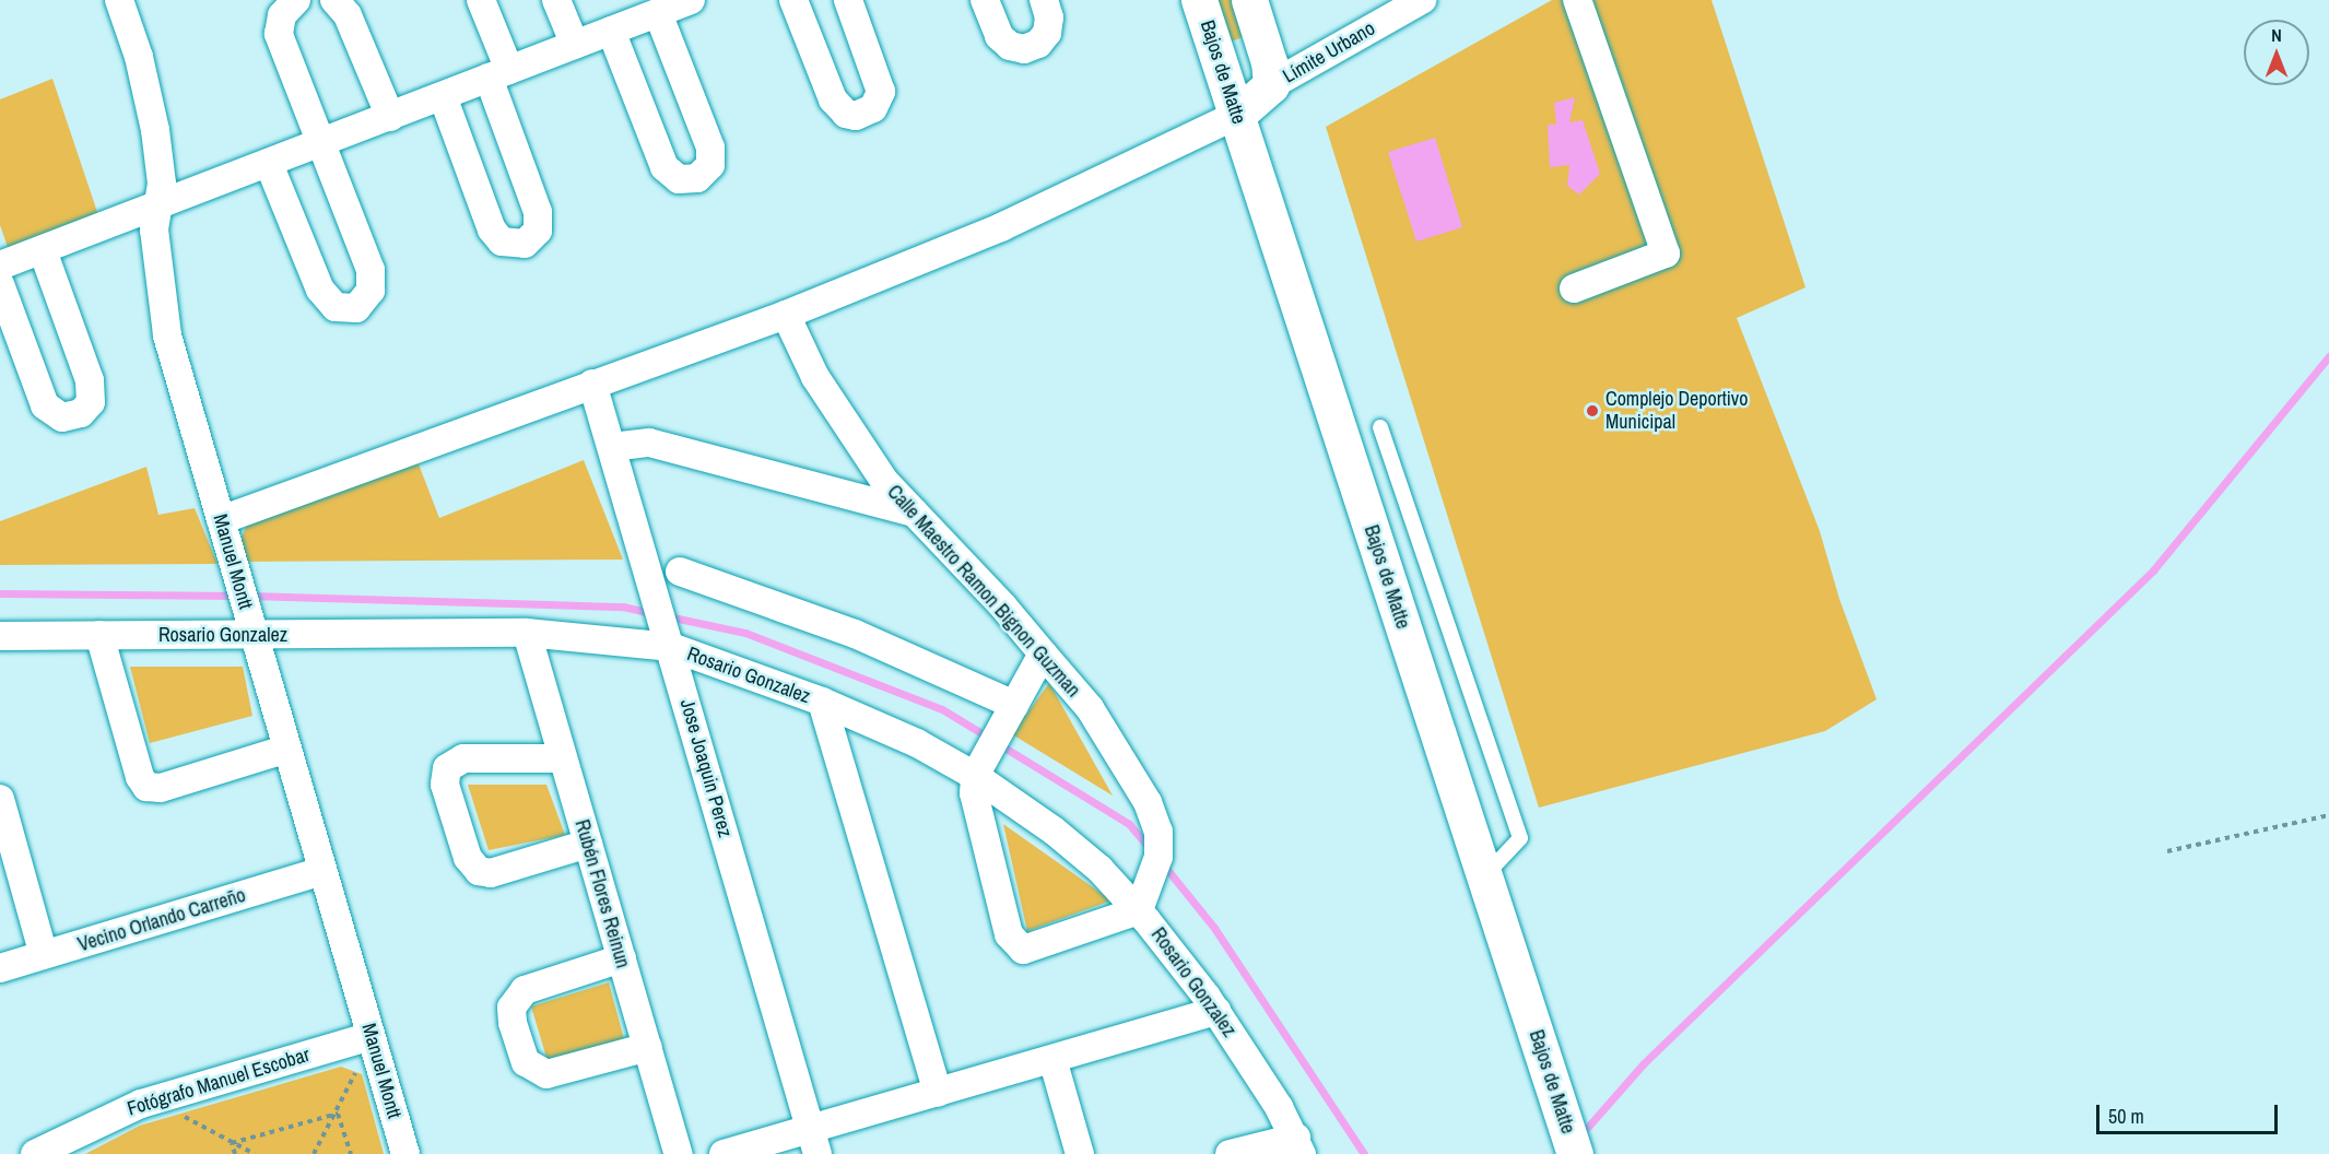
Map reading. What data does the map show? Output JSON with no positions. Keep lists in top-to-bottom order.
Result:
{
  "streets": {
    "main road": ["Bajos de Matte"],
    "street": [
      "Límite Urbano",
      "Manuel Montt",
      "Calle Maestro Ramon Bignon Guzman",
      "Rosario Gonzalez",
      "Jose Joaquin Perez",
      "Rubén Flores Reinun",
      "Vecino Orlando Carreño",
      "Fotógrafo Manuel Escobar"
    ]
  },
  "crossings": [
    ["Manuel Montt", "Rosario Gonzalez"],
    ["Manuel Montt", "Vecino Orlando Carreño"],
    ["Manuel Montt", "Fotógrafo Manuel Escobar"],
    ["Calle Maestro Ramon Bignon Guzman", "Rosario Gonzalez"],
    ["Rosario Gonzalez", "Jose Joaquin Perez"],
    ["Rosario Gonzalez", "Rubén Flores Reinun"]
  ],
  "places": ["Complejo Deportivo Municipal"],
  "scale_bar": "50 m",
  "north": "top"
}
